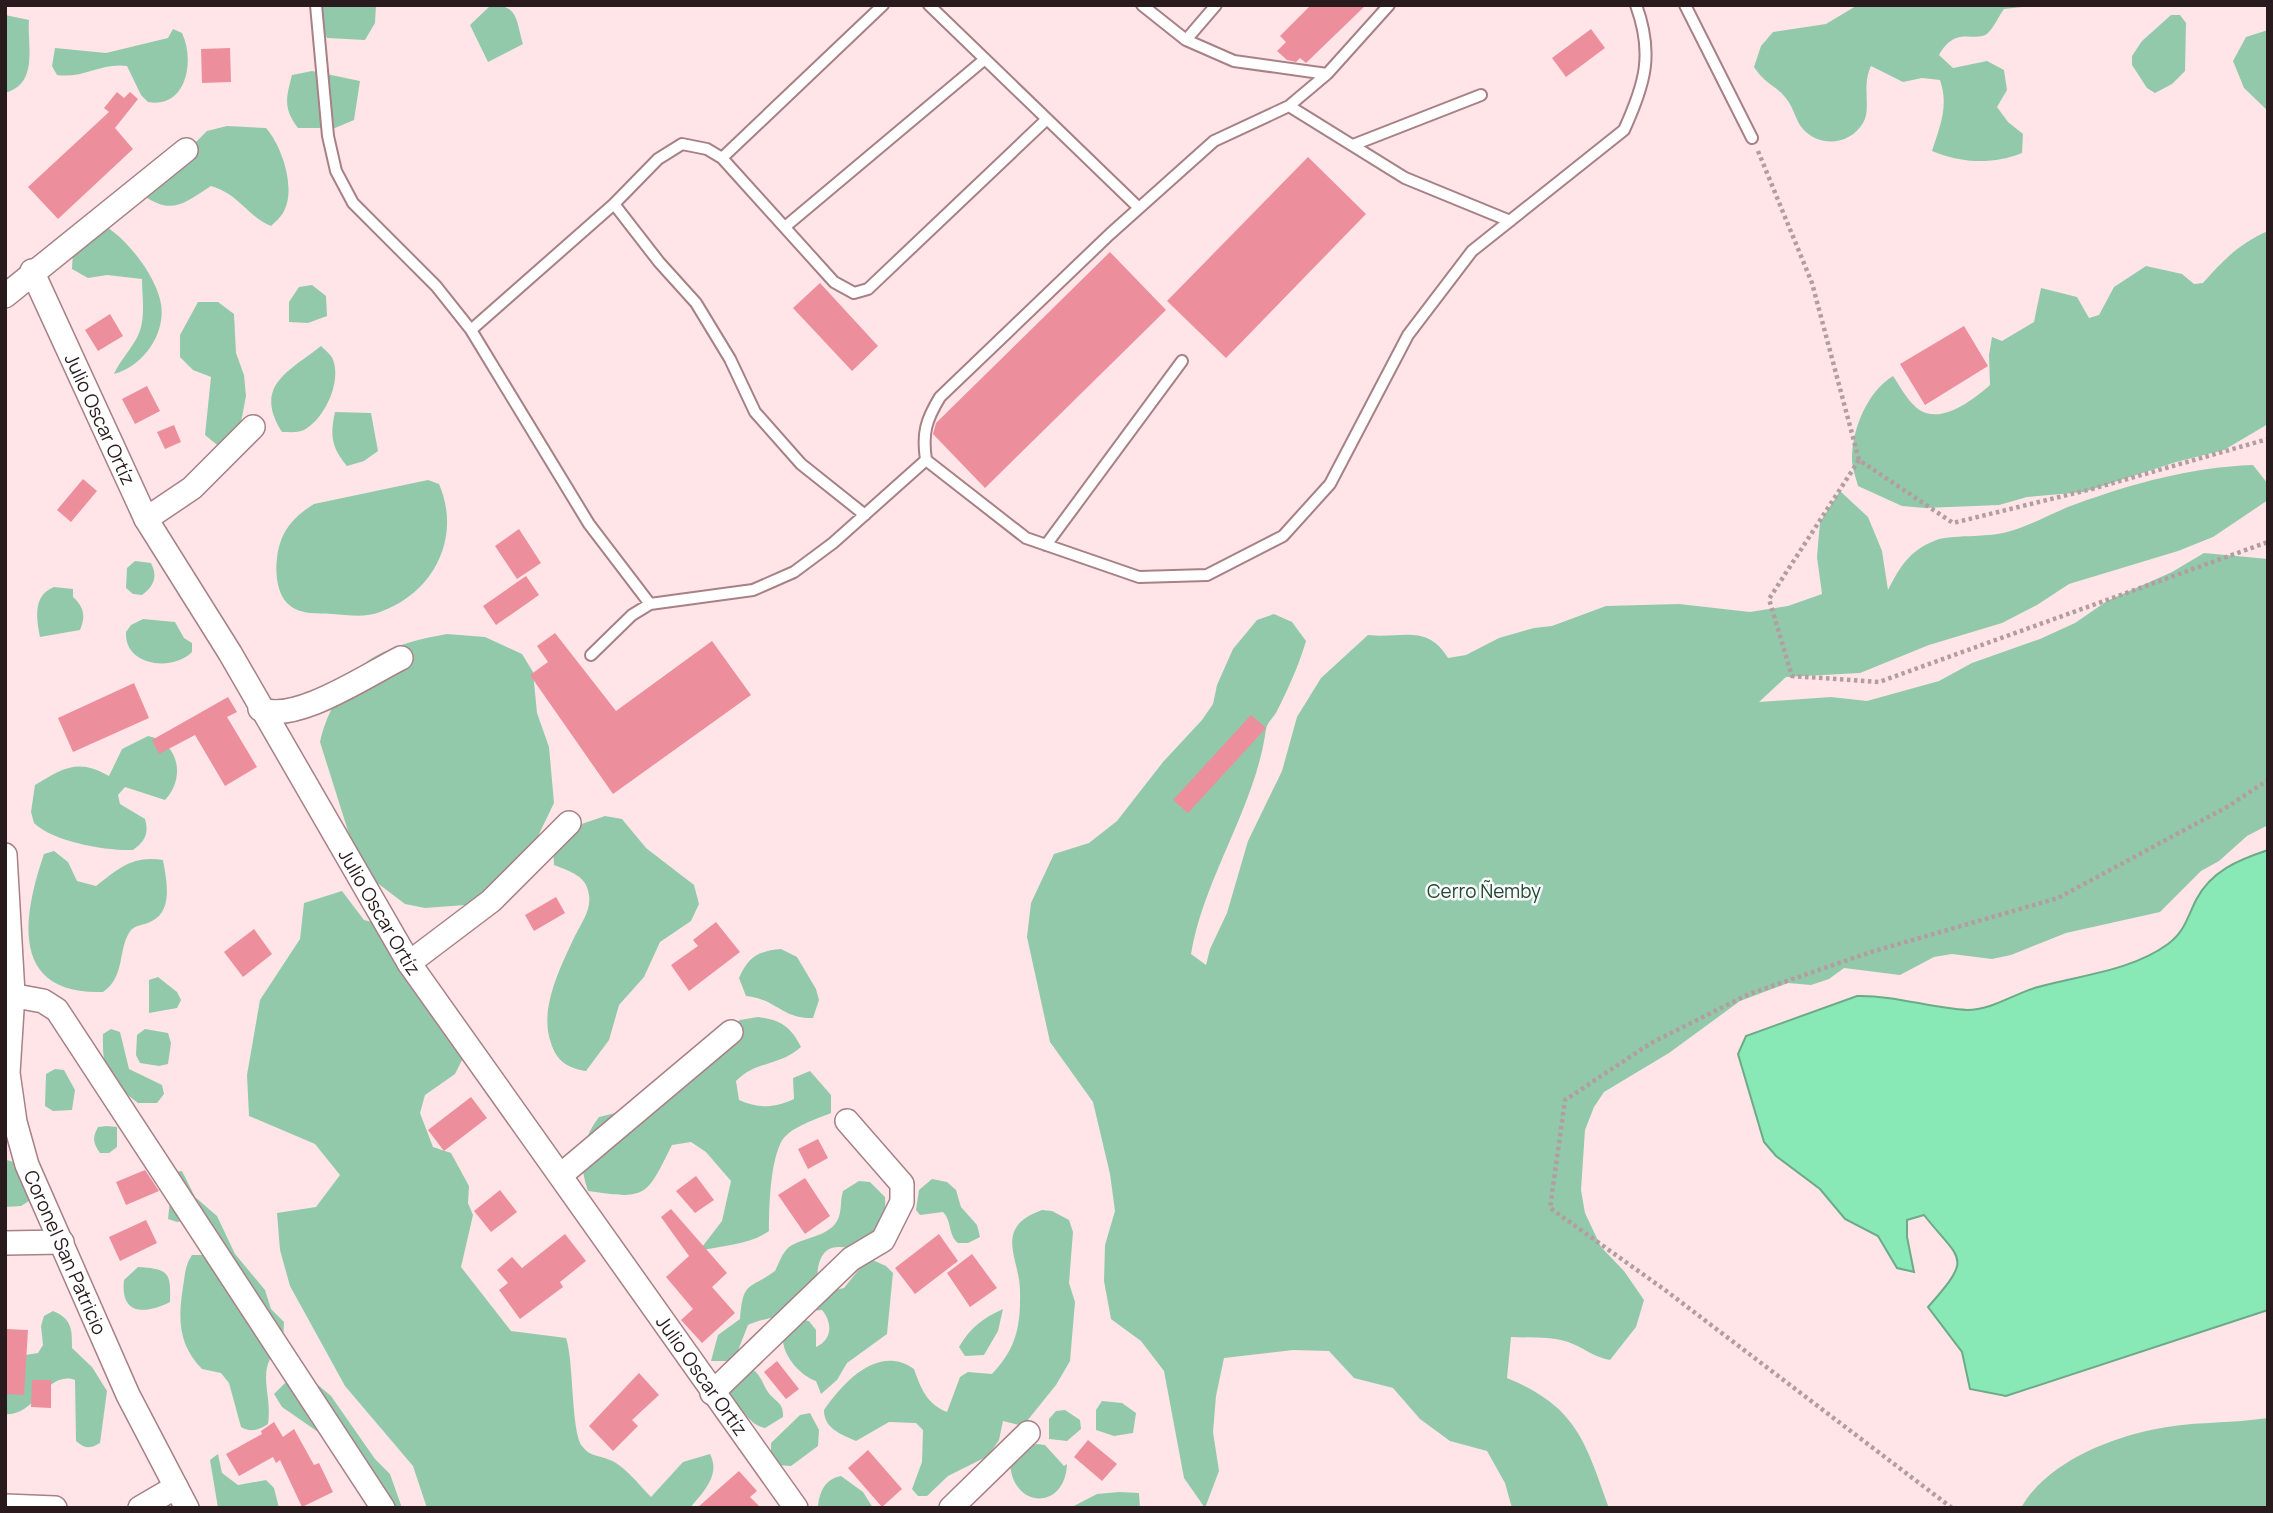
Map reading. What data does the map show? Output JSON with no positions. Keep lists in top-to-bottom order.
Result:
{
  "streets": {
    "street": ["Julio Oscar Ortíz", "Coronel San Patricio"]
  },
  "parks": ["Cerro Ñemby"]
}
